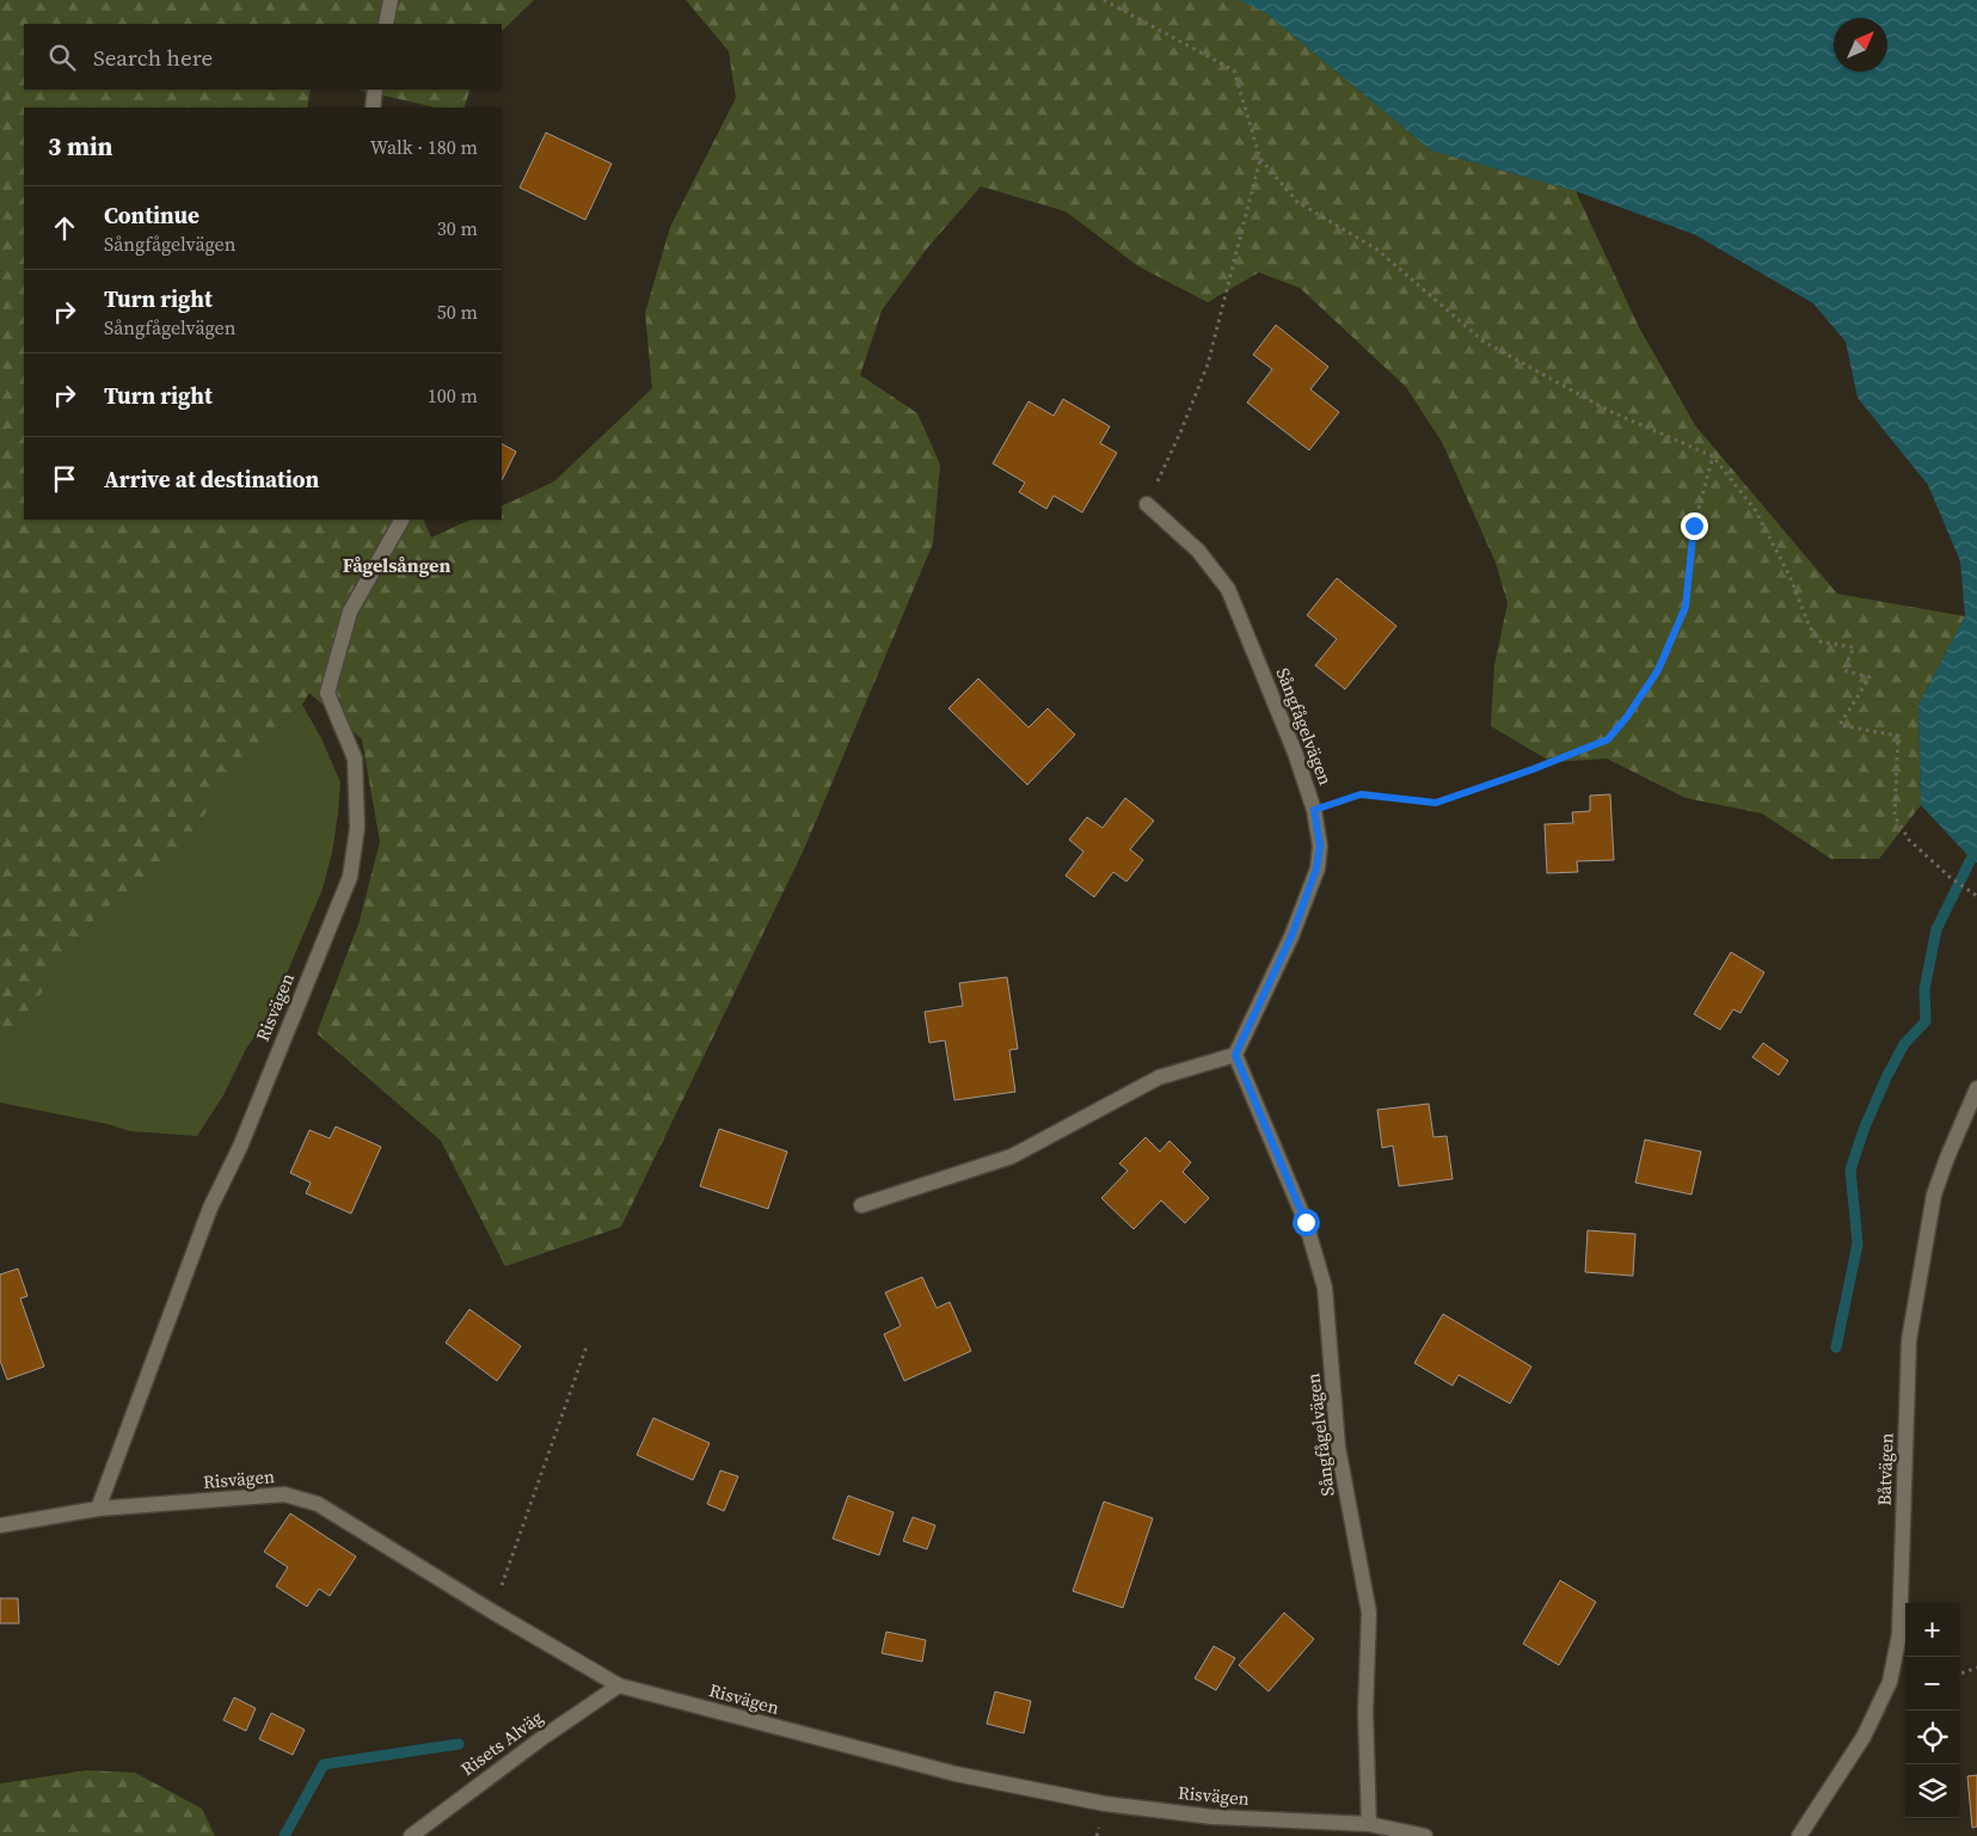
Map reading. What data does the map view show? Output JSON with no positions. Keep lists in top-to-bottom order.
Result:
{
  "streets": {
    "street": [
      "Sångfågelvägen",
      "Risvägen",
      "Båtvägen",
      "Risets Alväg"
    ]
  },
  "crossings": [
    ["Sångfågelvägen", "Risvägen"],
    ["Risvägen", "Risets Alväg"]
  ],
  "districts": ["Fågelsången"],
  "north": "top right",
  "page": {
    "search": "Search here",
    "heading": ["3 min", "Walk · 180 m"],
    "list": [
      ["Continue", "Sångfågelvägen", "30 m"],
      ["Turn right", "Sångfågelvägen", "50 m"],
      ["Turn right", "100 m"],
      "Arrive at destination"
    ],
    "map_buttons": ["+", "−"]
  }
}
